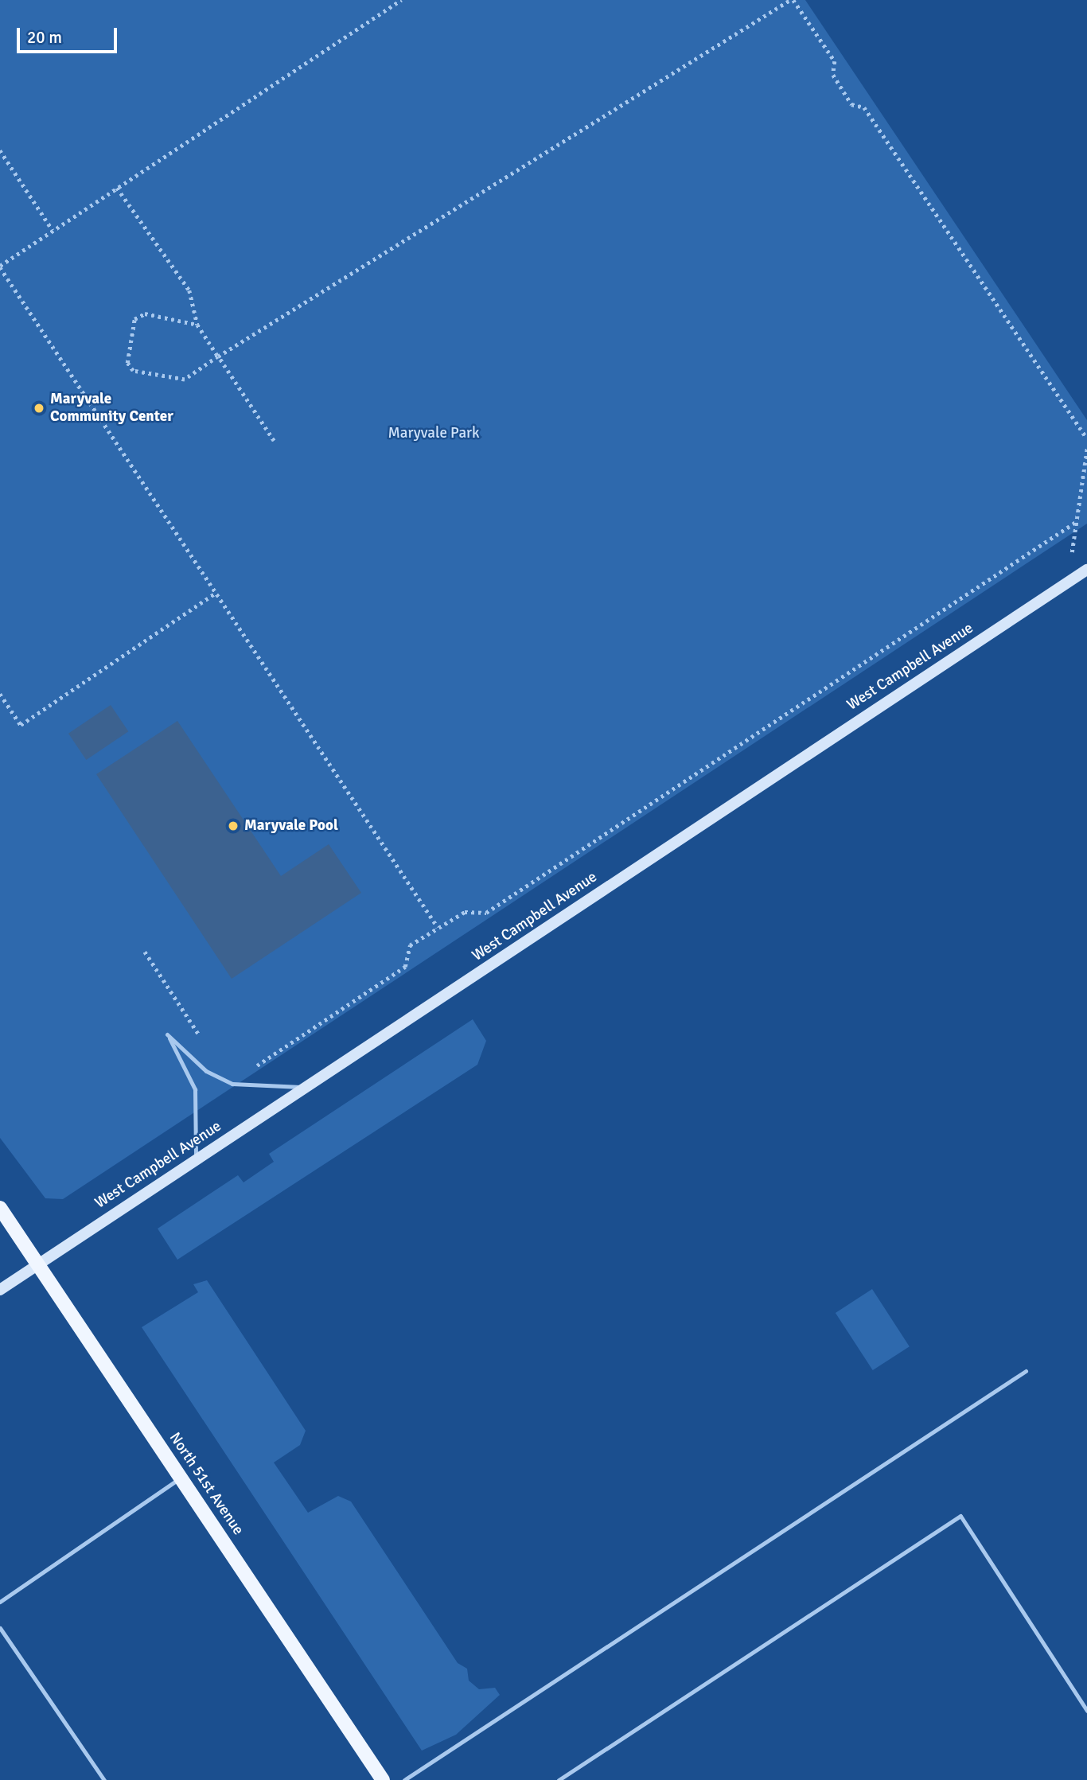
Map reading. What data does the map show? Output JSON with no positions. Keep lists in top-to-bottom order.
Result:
{
  "streets": {
    "main road": ["North 51st Avenue"],
    "street": ["West Campbell Avenue"]
  },
  "crossings": [
    ["West Campbell Avenue", "North 51st Avenue"]
  ],
  "parks": ["Maryvale Park"],
  "places": ["Maryvale Community Center", "Maryvale Pool"],
  "scale_bar": "20 m"
}
